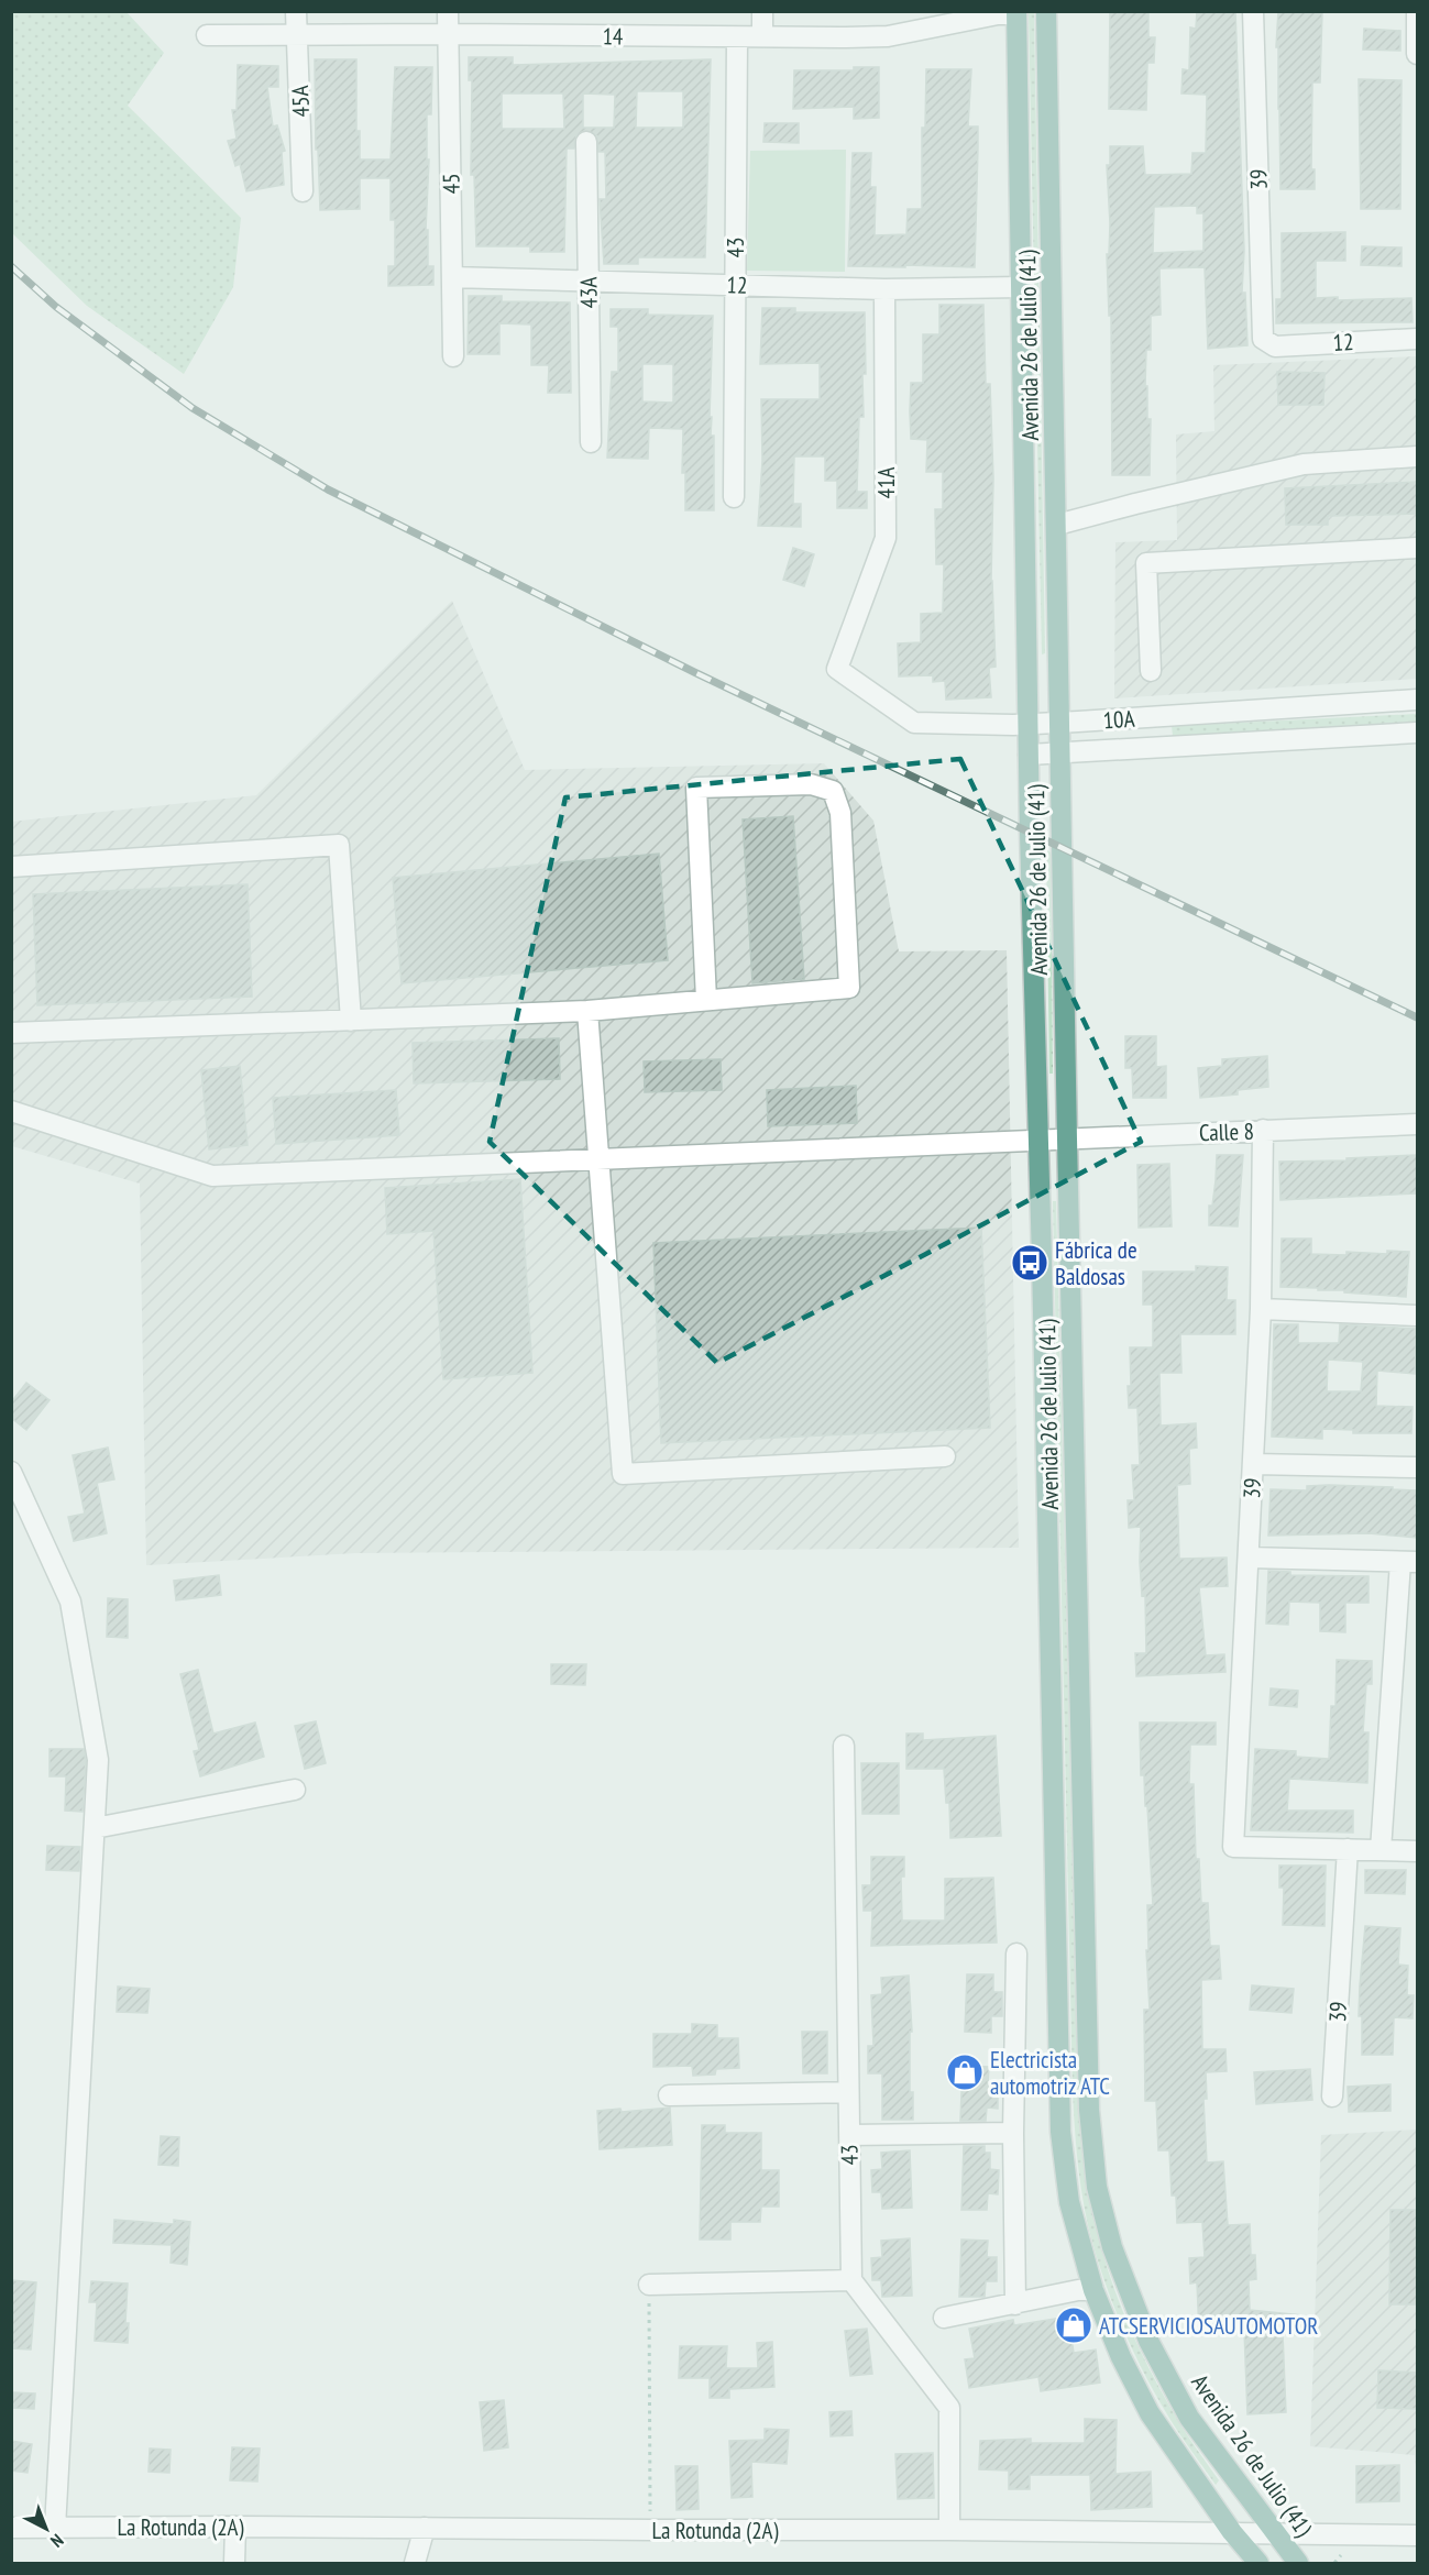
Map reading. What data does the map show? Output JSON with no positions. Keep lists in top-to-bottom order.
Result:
{
  "streets": {
    "main road": ["Avenida 26 de Julio (41)"],
    "street": [
      "14",
      "45A",
      "39",
      "45",
      "43",
      "12",
      "43A",
      "41A",
      "10A",
      "Calle 8",
      "La Rotunda (2A)"
    ]
  },
  "crossings": [
    ["14", "45A"],
    ["14", "45"],
    ["14", "43"],
    ["14", "Avenida 26 de Julio (41)"],
    ["39", "12"],
    ["39", "Calle 8"],
    ["45", "12"],
    ["43", "12"],
    ["12", "43A"],
    ["12", "Avenida 26 de Julio (41)"],
    ["12", "41A"],
    ["Avenida 26 de Julio (41)", "10A"],
    ["Avenida 26 de Julio (41)", "Calle 8"],
    ["Avenida 26 de Julio (41)", "La Rotunda (2A)"],
    ["41A", "10A"]
  ],
  "places": {
    "bus stop": ["Fábrica de Baldosas"],
    "shop": ["Electricista automotriz ATC", "ATCSERVICIOSAUTOMOTOR"]
  },
  "north": "bottom right"
}
